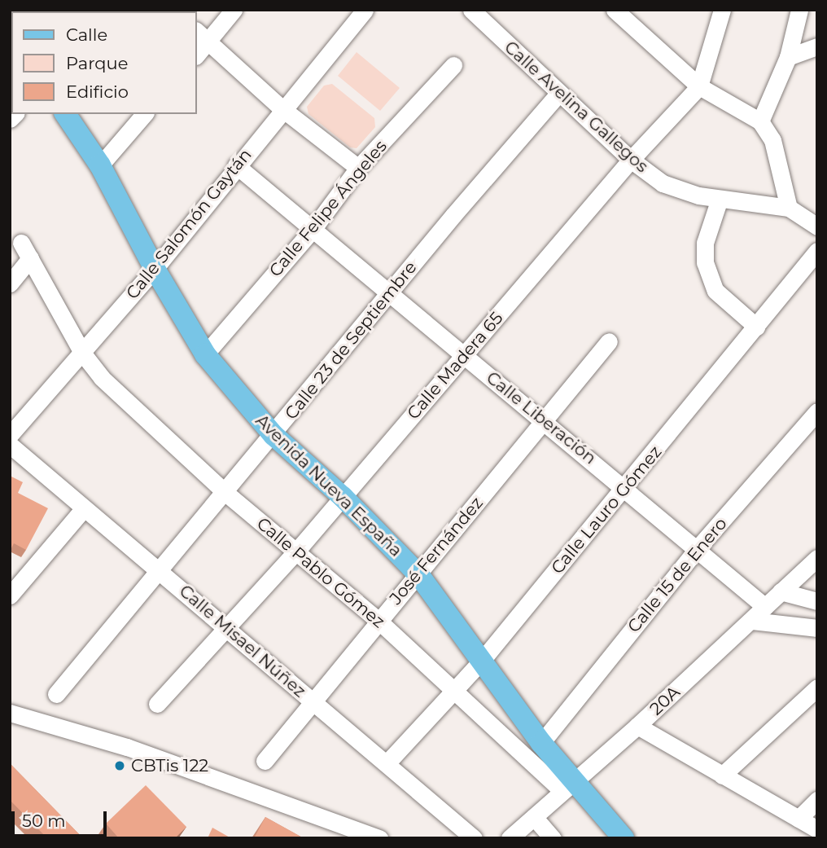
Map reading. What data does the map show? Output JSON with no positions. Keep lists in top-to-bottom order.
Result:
{
  "streets": {
    "main road": ["Avenida Nueva España"],
    "street": [
      "Calle Avelina Gallegos",
      "Calle Felipe Ángeles",
      "Calle Salomón Gaytán",
      "Calle 23 de Septiembre",
      "Calle Madera 65",
      "Calle Liberación",
      "Calle Lauro Gómez",
      "José Fernández",
      "Calle Pablo Gómez",
      "Calle 15 de Enero",
      "Calle Misael Núñez",
      "20A"
    ]
  },
  "crossings": [
    ["Calle Avelina Gallegos", "Calle 23 de Septiembre"],
    ["Calle Avelina Gallegos", "Calle Madera 65"],
    ["Calle Felipe Ángeles", "Calle Liberación"],
    ["Calle Felipe Ángeles", "Avenida Nueva España"],
    ["Calle Salomón Gaytán", "Calle Liberación"],
    ["Calle Salomón Gaytán", "Avenida Nueva España"],
    ["Calle Salomón Gaytán", "Calle Pablo Gómez"],
    ["Calle 23 de Septiembre", "Calle Liberación"],
    ["Calle 23 de Septiembre", "Avenida Nueva España"],
    ["Calle 23 de Septiembre", "Calle Pablo Gómez"],
    ["Calle 23 de Septiembre", "Calle Misael Núñez"],
    ["Calle Madera 65", "Calle Liberación"],
    ["Calle Madera 65", "Avenida Nueva España"],
    ["Calle Madera 65", "Calle Pablo Gómez"],
    ["Calle Madera 65", "Calle Misael Núñez"],
    ["Calle Liberación", "Calle Lauro Gómez"],
    ["Calle Liberación", "José Fernández"],
    ["Calle Liberación", "Calle 15 de Enero"],
    ["Calle Liberación", "20A"],
    ["Avenida Nueva España", "Calle Lauro Gómez"],
    ["Avenida Nueva España", "José Fernández"],
    ["Avenida Nueva España", "Calle Pablo Gómez"],
    ["Avenida Nueva España", "Calle 15 de Enero"],
    ["Avenida Nueva España", "20A"],
    ["Calle Lauro Gómez", "Calle Pablo Gómez"],
    ["Calle Lauro Gómez", "Calle Misael Núñez"],
    ["José Fernández", "Calle Pablo Gómez"],
    ["José Fernández", "Calle Misael Núñez"],
    ["Calle Pablo Gómez", "20A"]
  ],
  "places": ["CBTis 122"],
  "legend": ["Calle", "Parque", "Edificio"],
  "scale_bar": "50 m"
}
